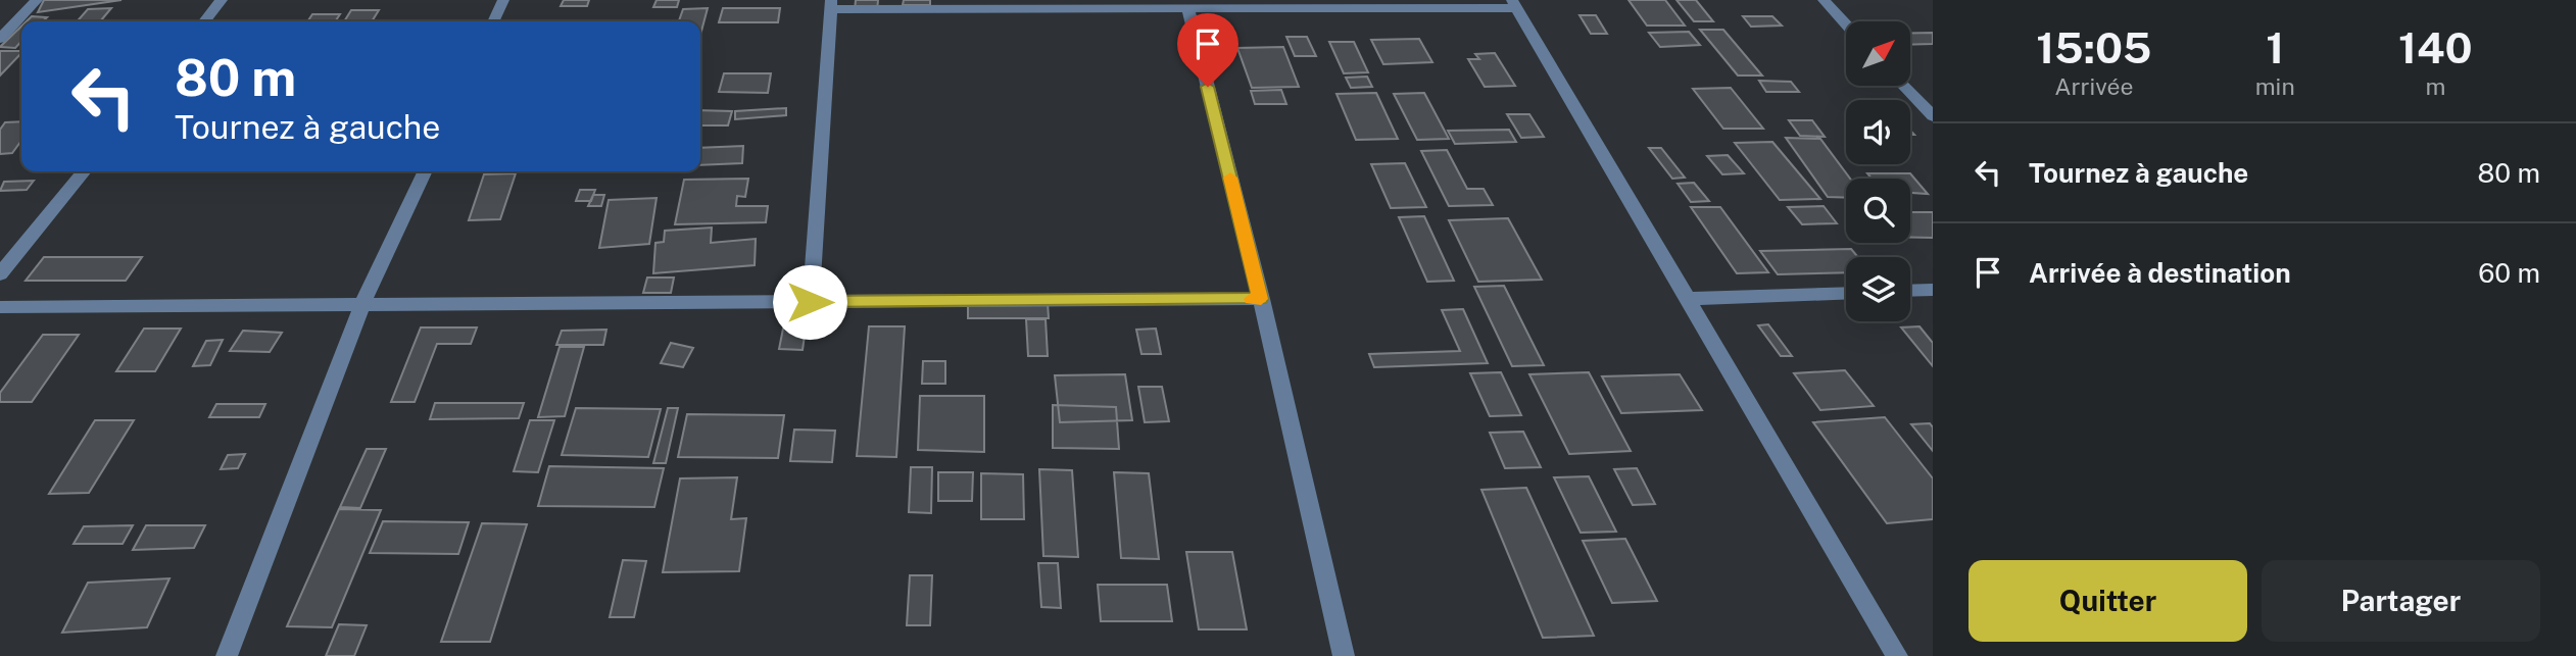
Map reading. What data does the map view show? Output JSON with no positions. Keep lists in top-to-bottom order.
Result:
{
  "north": "top right",
  "page": {
    "eta": [
      "15:05",
      "Arrivée",
      "1",
      "min",
      "140",
      "m"
    ],
    "turn": ["80 m", "Tournez à gauche"],
    "list": [
      {
        "name": "Tournez à gauche",
        "value": "80 m"
      },
      {
        "name": "Arrivée à destination",
        "value": "60 m"
      }
    ],
    "buttons": ["Quitter", "Partager"]
  }
}
